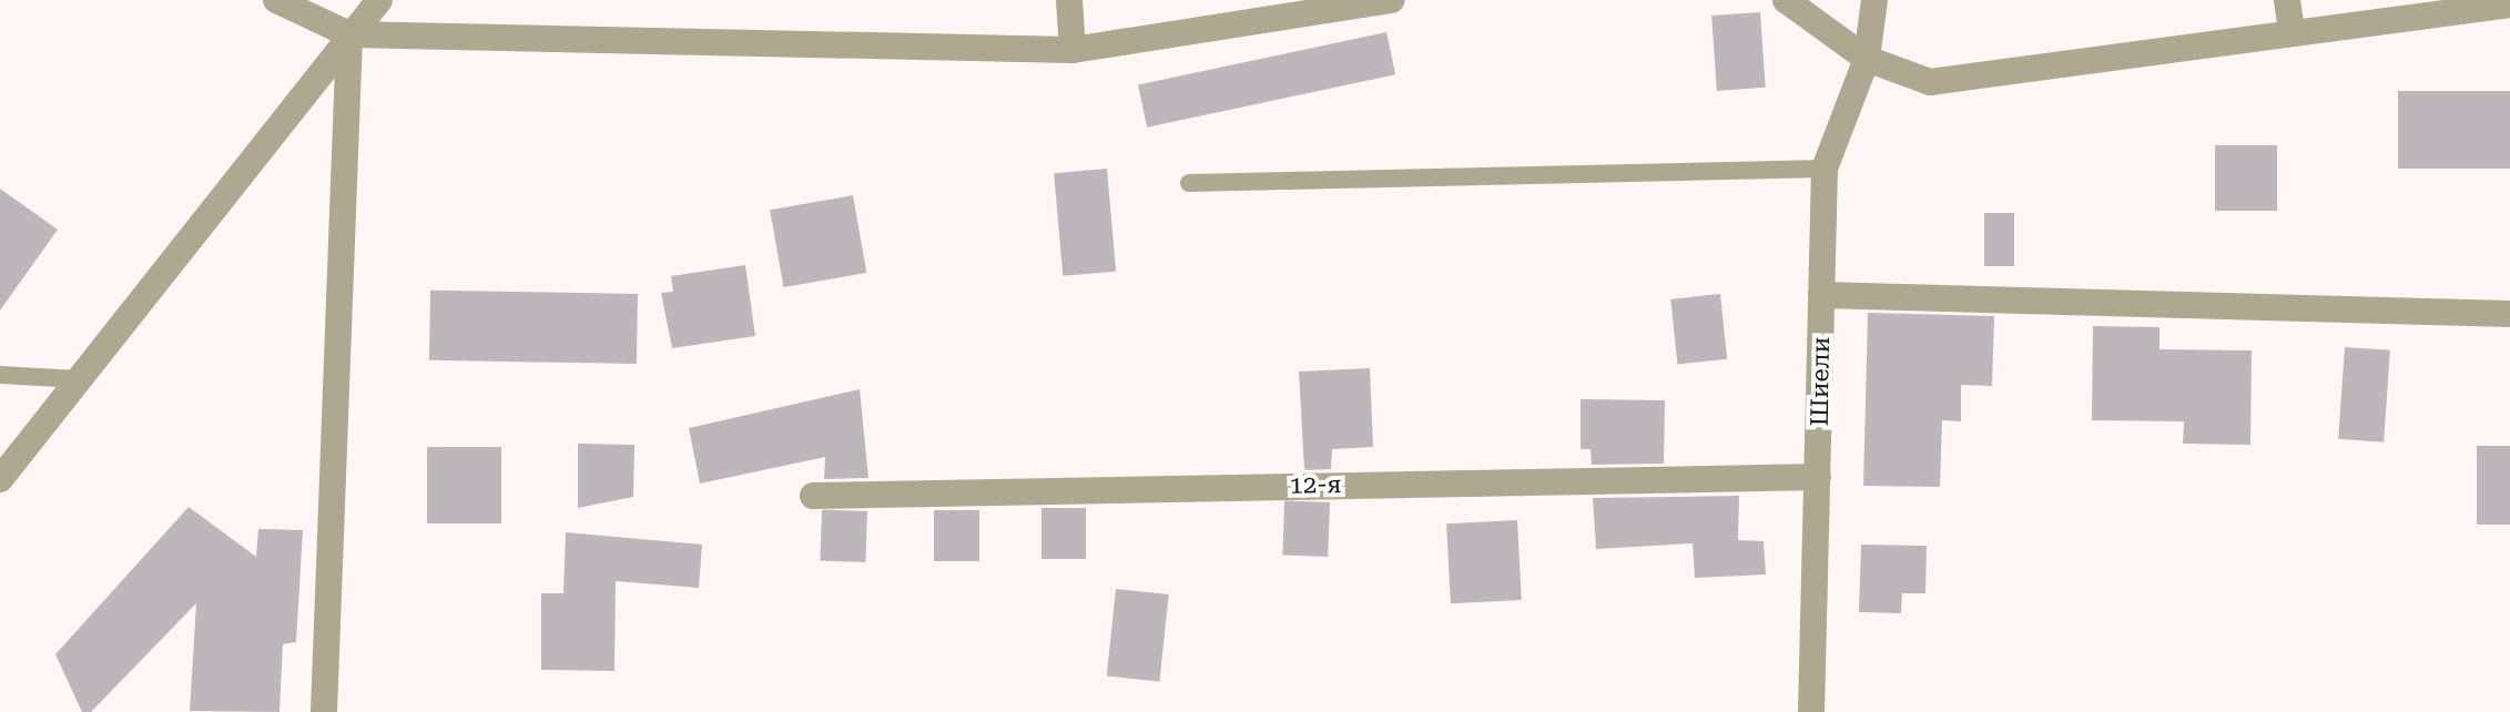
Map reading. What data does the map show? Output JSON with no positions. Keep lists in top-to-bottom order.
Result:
{
  "streets": {
    "street": ["Шиели", "12-я"]
  },
  "crossings": [
    ["Шиели", "12-я"]
  ]
}
